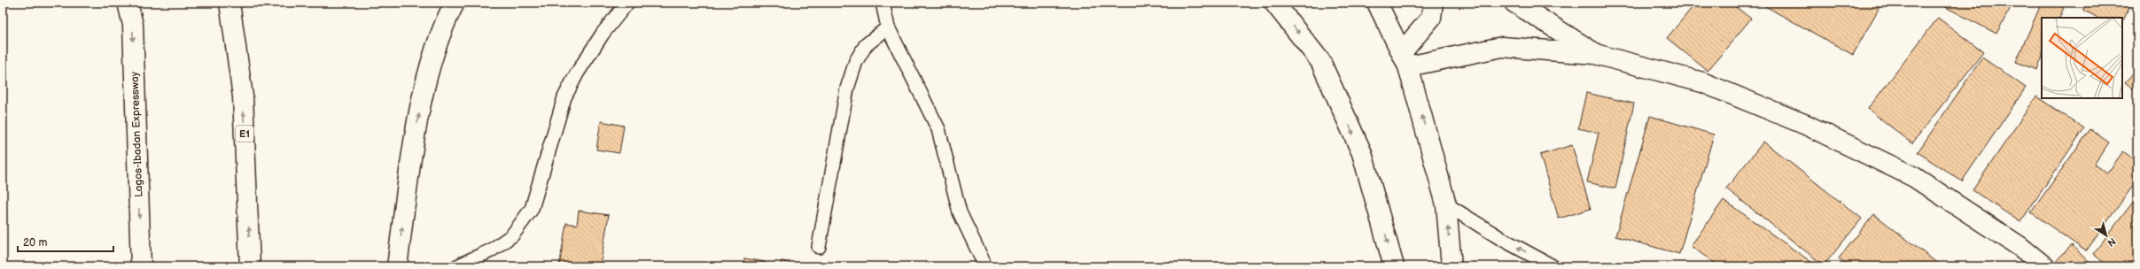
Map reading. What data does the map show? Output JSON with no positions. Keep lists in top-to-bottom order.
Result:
{
  "streets": {
    "main road": ["E1", "Lagos-Ibadan Expressway"]
  },
  "scale_bar": "20 m",
  "north": "bottom right"
}
